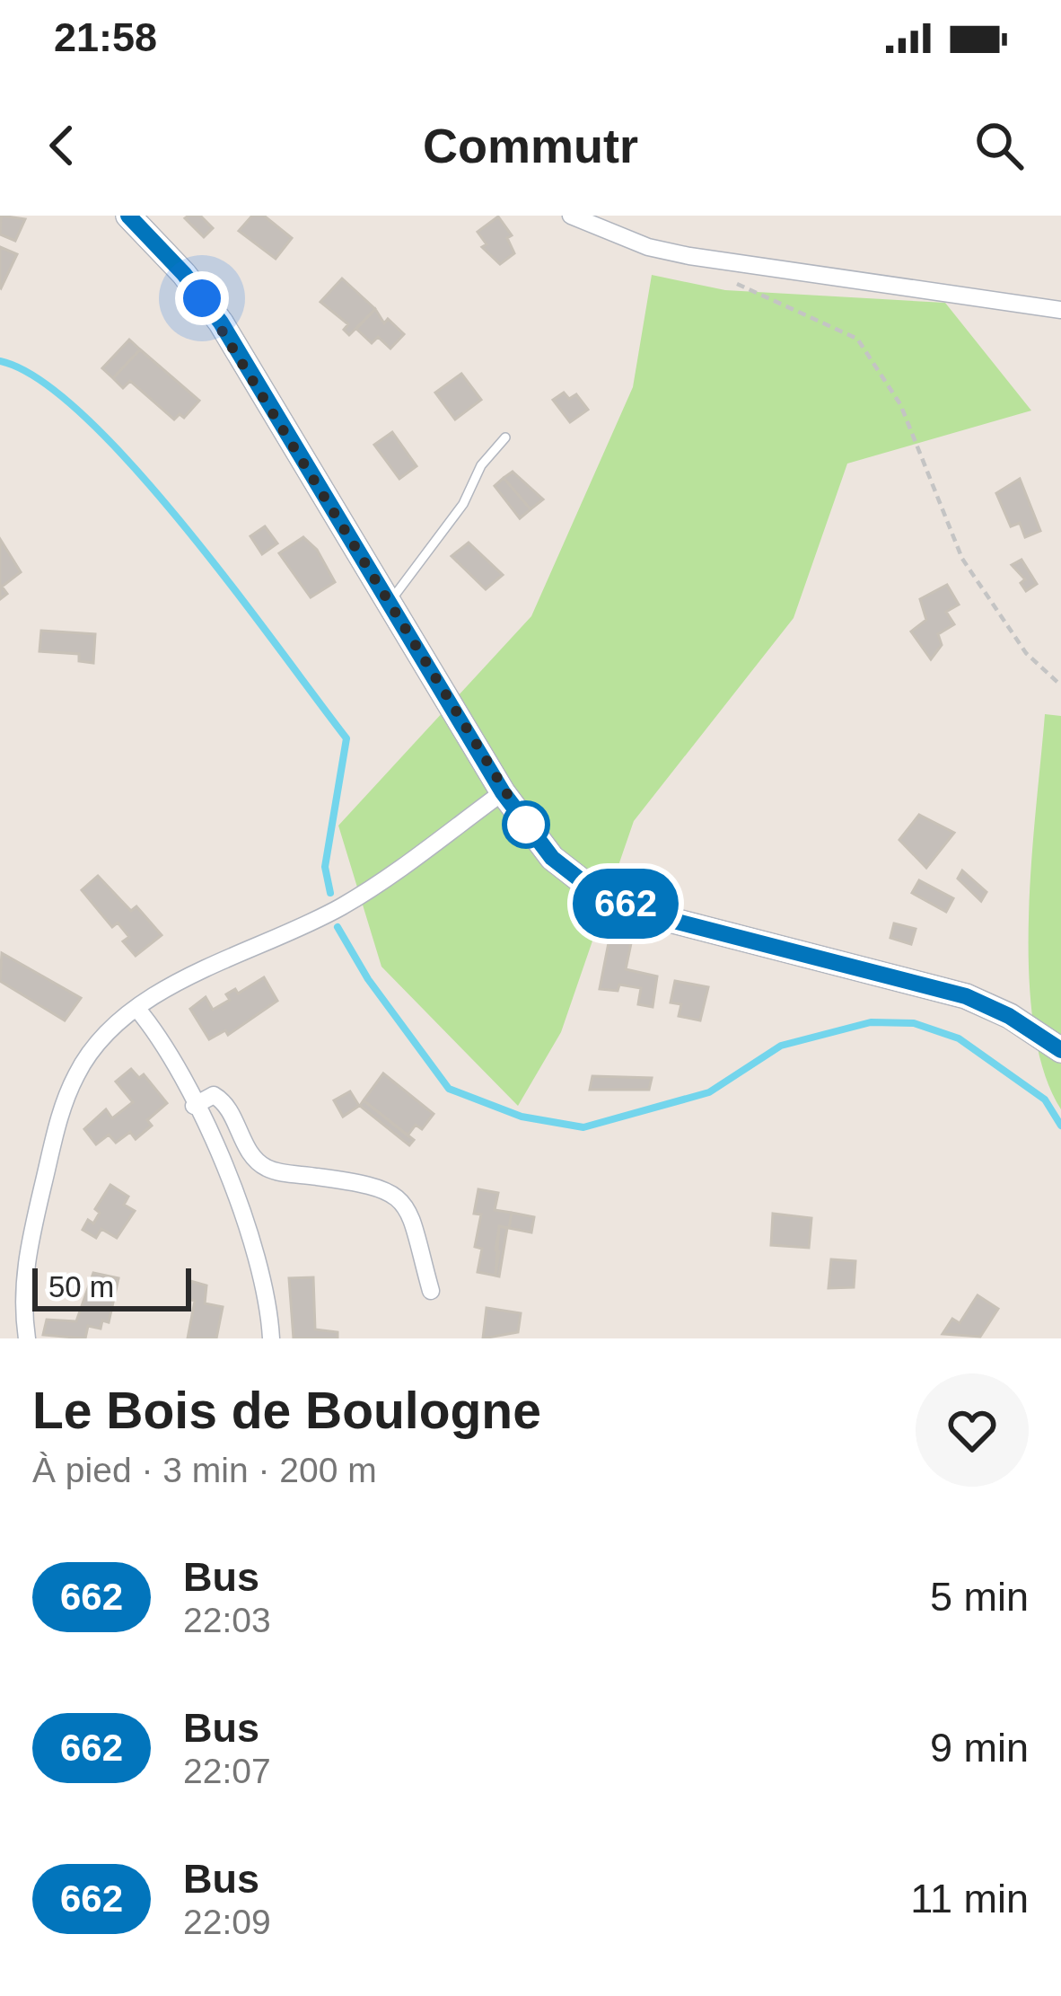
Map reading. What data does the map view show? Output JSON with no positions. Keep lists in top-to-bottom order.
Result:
{
  "lines": ["bus line 662"],
  "scale_bar": "50 m",
  "page": {
    "status": "21:58",
    "header": "Commutr",
    "on_map": "662",
    "scale": "50 m",
    "heading": ["Le Bois de Boulogne", "À pied · 3 min · 200 m"],
    "list": [
      {
        "mark": "662",
        "name": "Bus",
        "note": "22:03",
        "value": "5 min"
      },
      {
        "mark": "662",
        "name": "Bus",
        "note": "22:07",
        "value": "9 min"
      },
      {
        "mark": "662",
        "name": "Bus",
        "note": "22:09",
        "value": "11 min"
      }
    ]
  }
}
